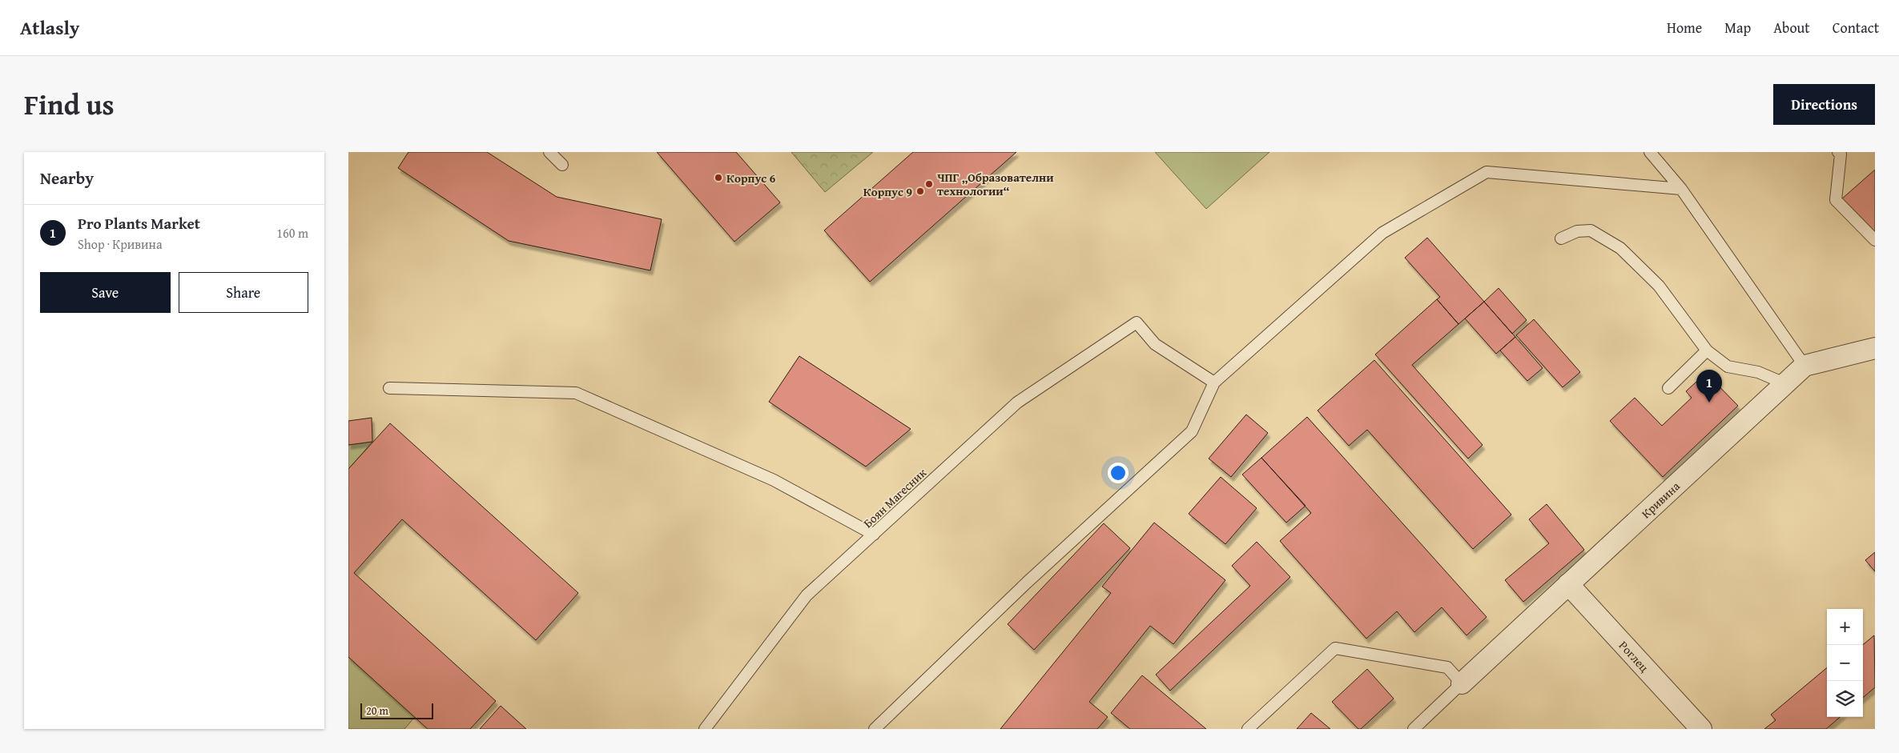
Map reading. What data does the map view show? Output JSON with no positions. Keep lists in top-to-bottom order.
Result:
{
  "streets": {
    "street": ["Кривина", "Роглец"],
    "lane": ["Боян Магесник"]
  },
  "crossings": [
    ["Кривина", "Роглец"]
  ],
  "places": ["Корпус 6", "ЧПГ „Образователни технологии“", "Корпус 9"],
  "scale_bar": "20 m",
  "page": {
    "header": "Atlasly",
    "nav": [
      "Home",
      "Map",
      "About",
      "Contact"
    ],
    "title": "Find us",
    "buttons": [
      "Directions",
      ["Save", "Share"]
    ],
    "heading": "Nearby",
    "list": [
      {
        "mark": "1",
        "name": "Pro Plants Market",
        "note": "Shop · Кривина",
        "value": "160 m"
      }
    ],
    "pins": "1",
    "map_buttons": ["+", "−"],
    "scale": "20 m"
  }
}
